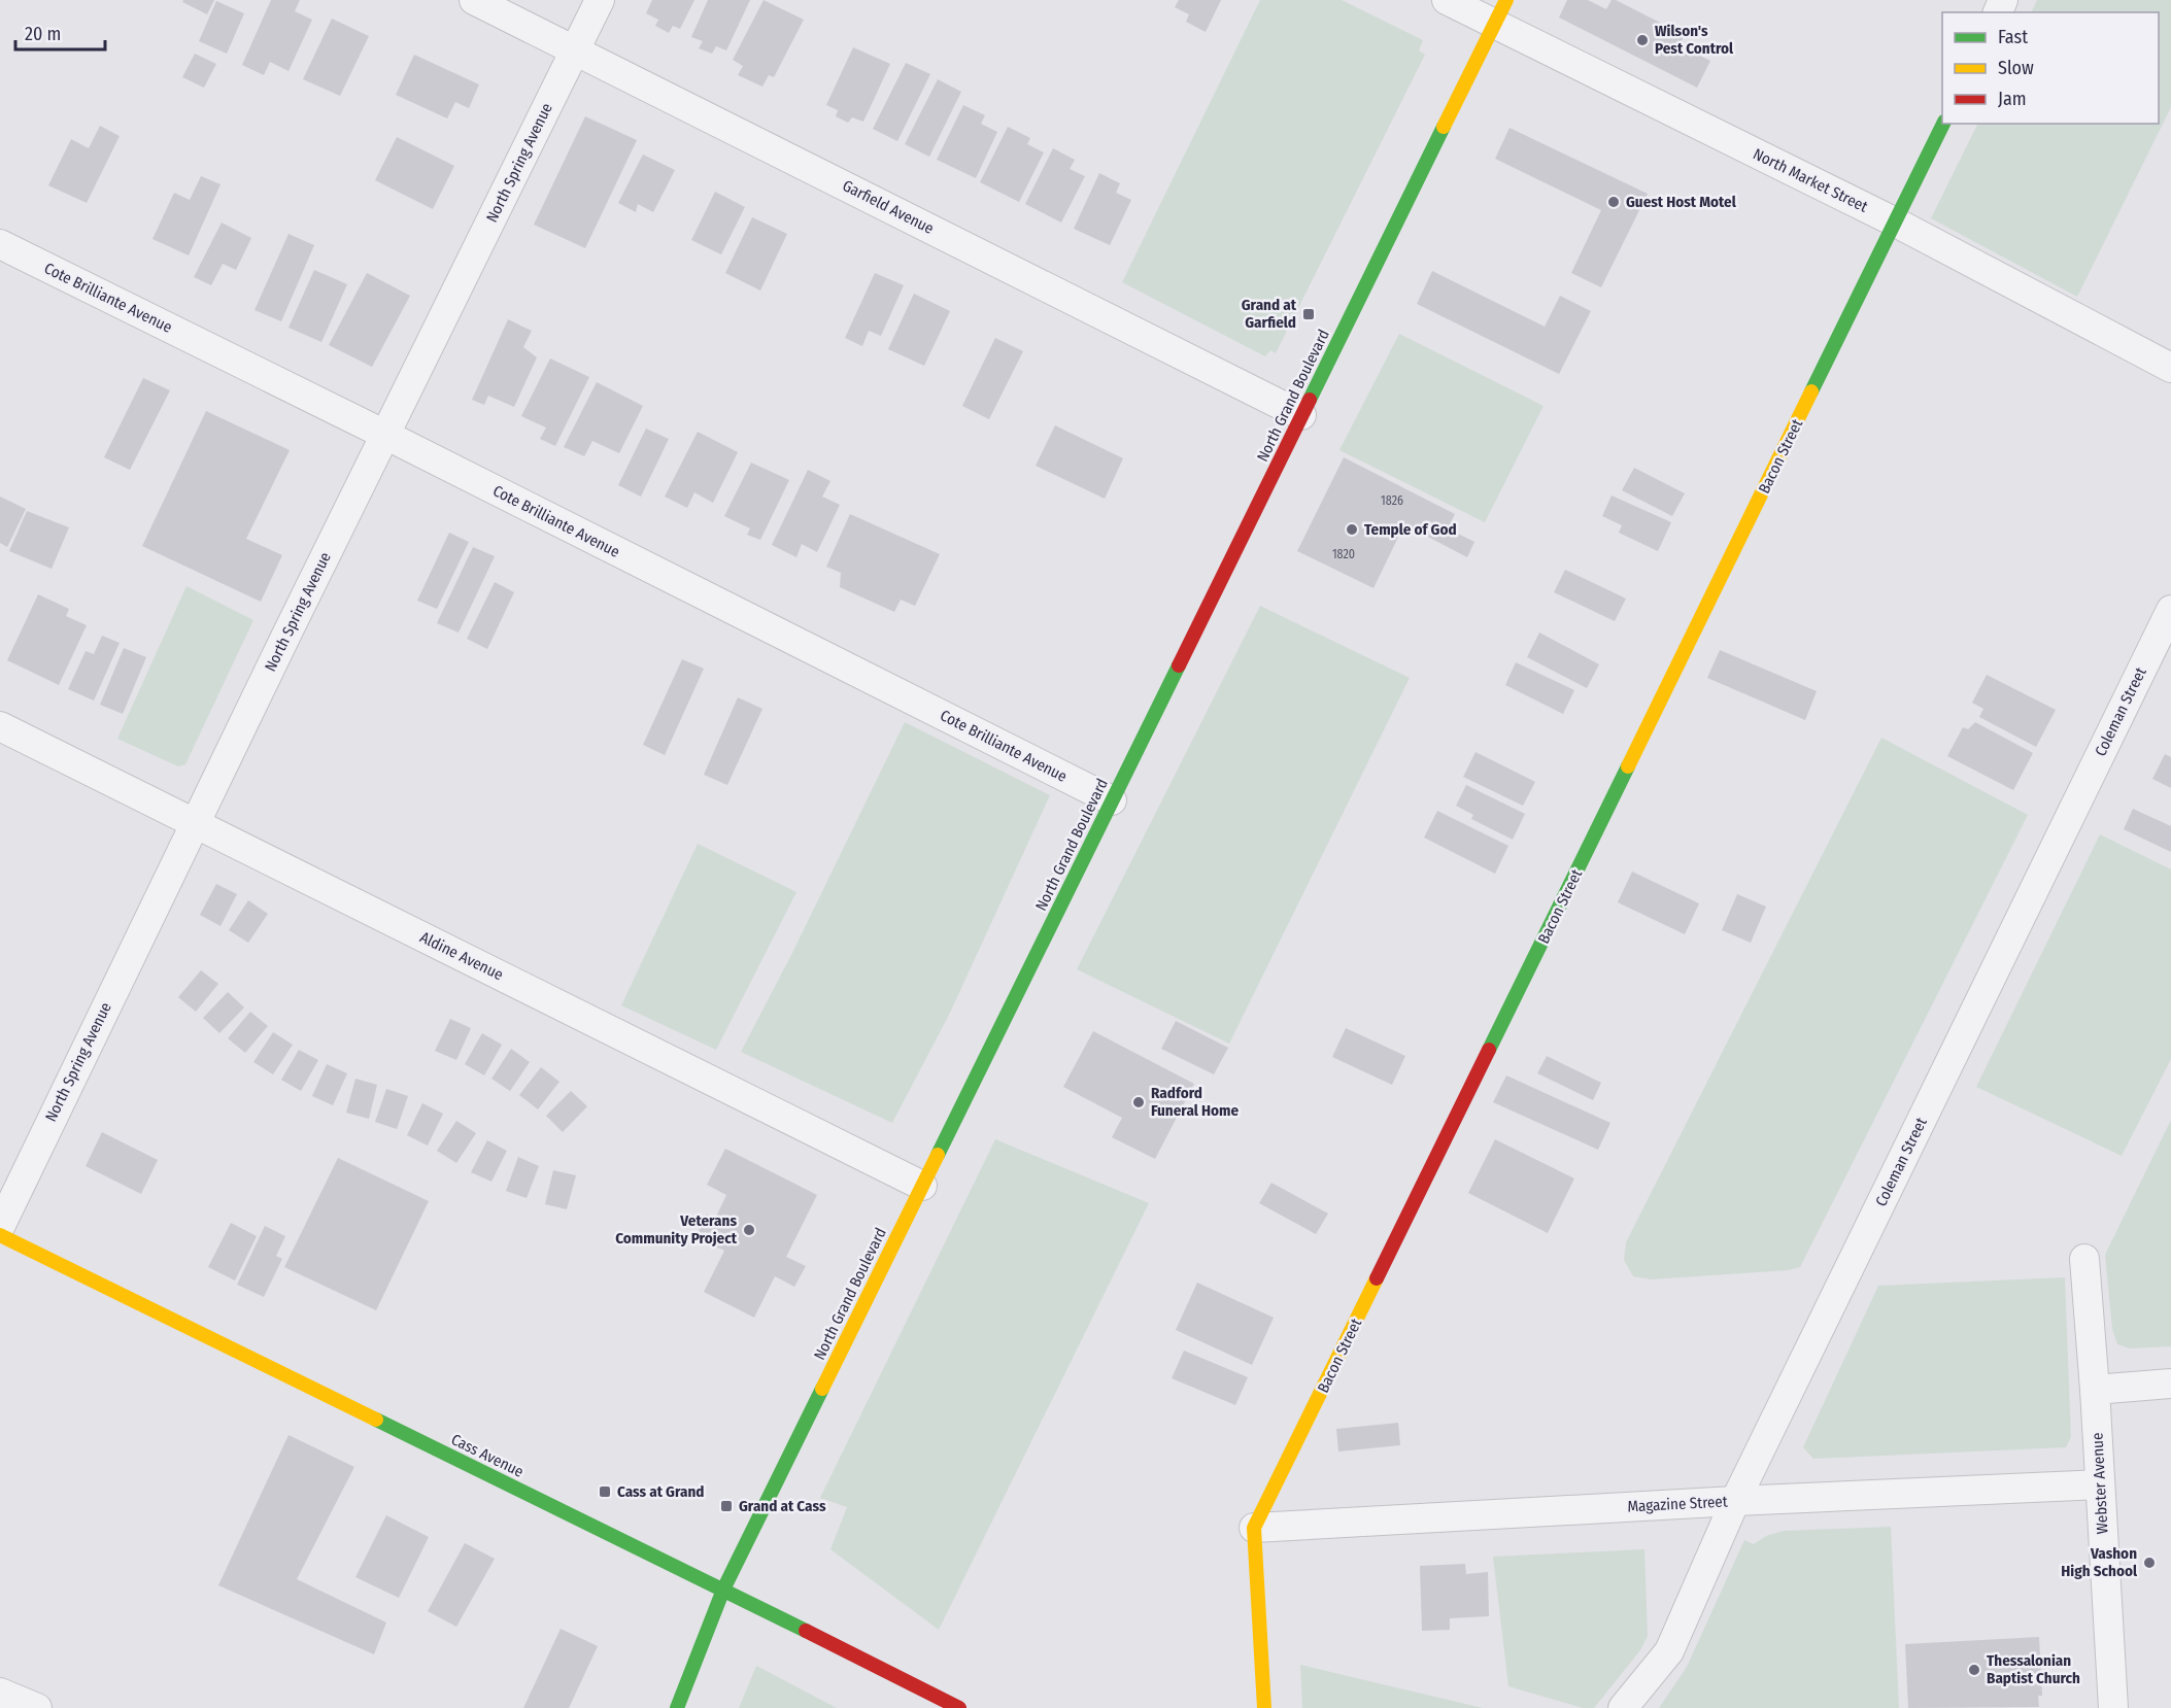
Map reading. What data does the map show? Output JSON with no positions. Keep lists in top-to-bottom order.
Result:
{
  "streets": {
    "main road": ["North Grand Boulevard", "Bacon Street", "Cass Avenue"],
    "street": [
      "North Spring Avenue",
      "North Market Street",
      "Garfield Avenue",
      "Cote Brilliante Avenue",
      "Coleman Street",
      "Aldine Avenue",
      "Webster Avenue",
      "Magazine Street"
    ]
  },
  "crossings": [
    ["North Spring Avenue", "Garfield Avenue"],
    ["North Spring Avenue", "Cote Brilliante Avenue"],
    ["North Spring Avenue", "Aldine Avenue"],
    ["North Market Street", "North Grand Boulevard"],
    ["North Market Street", "Bacon Street"],
    ["Garfield Avenue", "North Grand Boulevard"],
    ["Cote Brilliante Avenue", "North Grand Boulevard"],
    ["North Grand Boulevard", "Aldine Avenue"],
    ["North Grand Boulevard", "Cass Avenue"],
    ["Bacon Street", "Magazine Street"],
    ["Coleman Street", "Magazine Street"],
    ["Webster Avenue", "Magazine Street"]
  ],
  "places": {
    "other": [
      "Wilson's Pest Control",
      "Guest Host Motel",
      "Temple of God",
      "Radford Funeral Home",
      "Veterans Community Project",
      "Vashon High School",
      "Thessalonian Baptist Church"
    ],
    "transit": ["Grand at Garfield", "Cass at Grand", "Grand at Cass"]
  },
  "house_numbers": ["1826", "1820"],
  "legend": ["Fast", "Slow", "Jam"],
  "scale_bar": "20 m"
}
